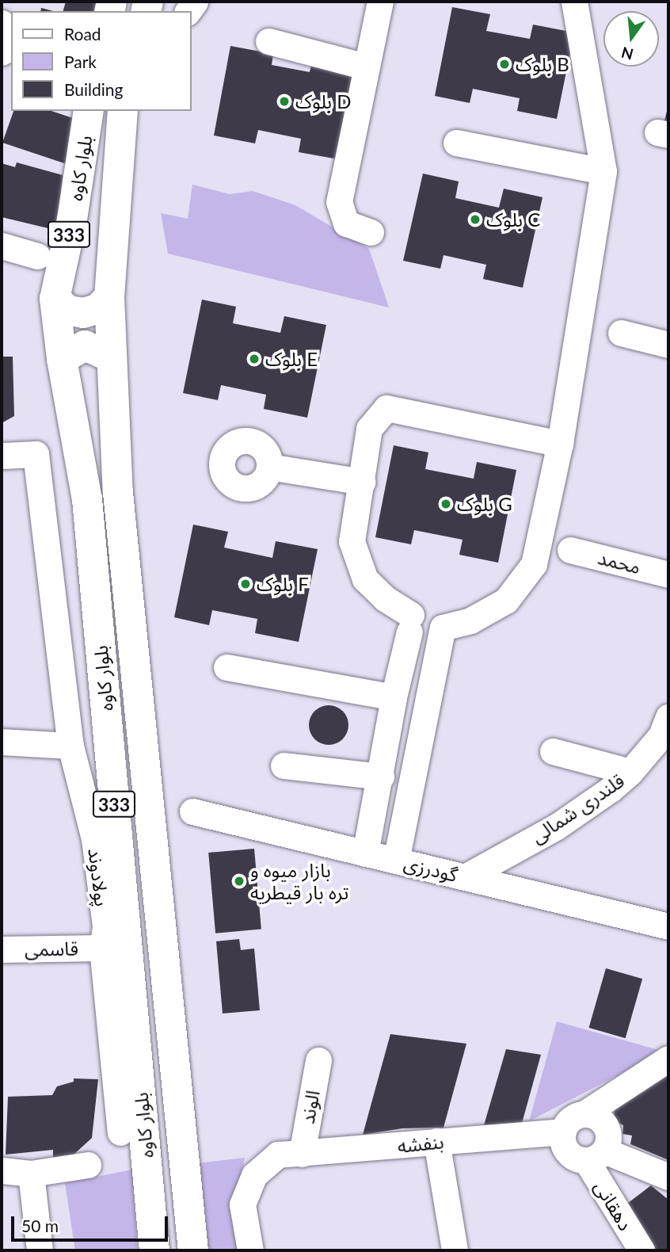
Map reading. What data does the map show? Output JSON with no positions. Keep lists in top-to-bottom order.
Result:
{
  "streets": {
    "main road": ["بلوار کاوه", "333"],
    "street": [
      "محمد",
      "قلندری شمالی",
      "گودرزی",
      "پولادوند",
      "قاسمی",
      "الوند",
      "بنفشه",
      "دهقانی"
    ]
  },
  "crossings": [
    ["قلندری شمالی", "گودرزی"],
    ["پولادوند", "قاسمی"],
    ["الوند", "بنفشه"],
    ["بنفشه", "دهقانی"]
  ],
  "places": [
    "بلوک B",
    "بلوک D",
    "بلوک C",
    "بلوک E",
    "بلوک G",
    "بلوک F",
    "بازار میوه و تره بار قیطریه"
  ],
  "legend": ["Road", "Park", "Building"],
  "scale_bar": "50 m",
  "north": "bottom"
}
